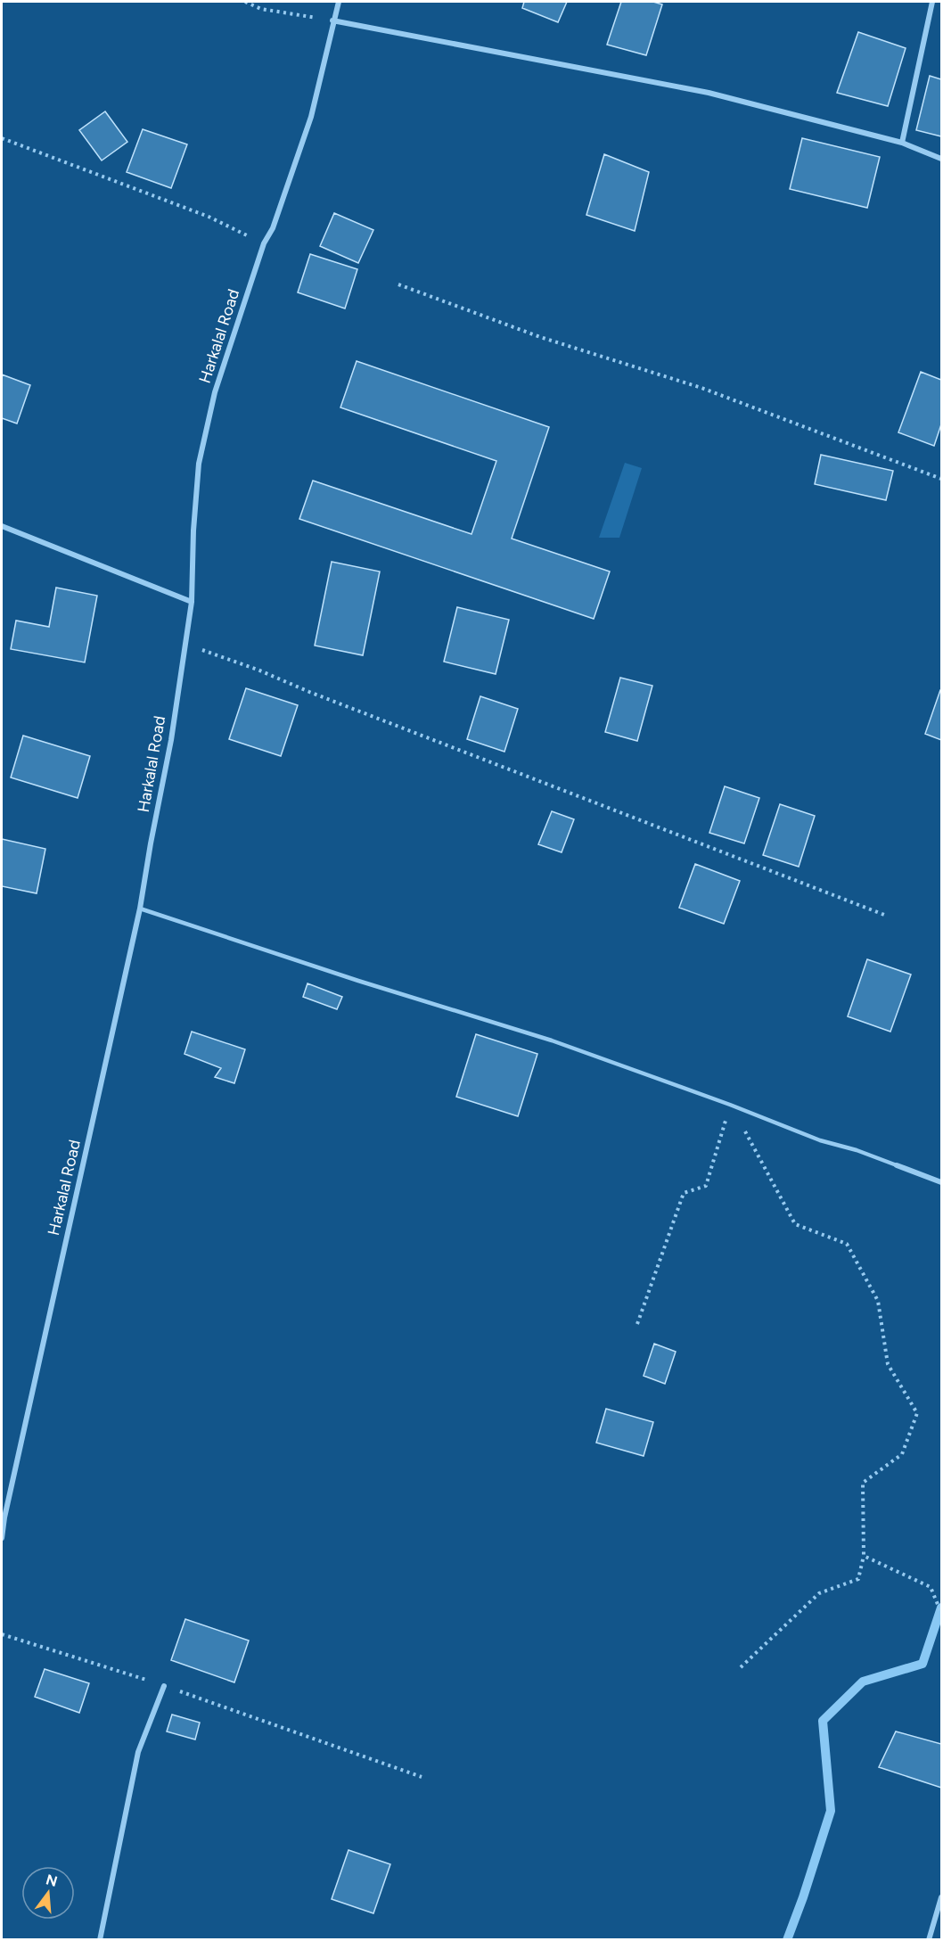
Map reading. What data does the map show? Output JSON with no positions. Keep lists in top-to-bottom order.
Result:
{
  "streets": {
    "street": ["Harkalal Road"]
  },
  "north": "top"
}
